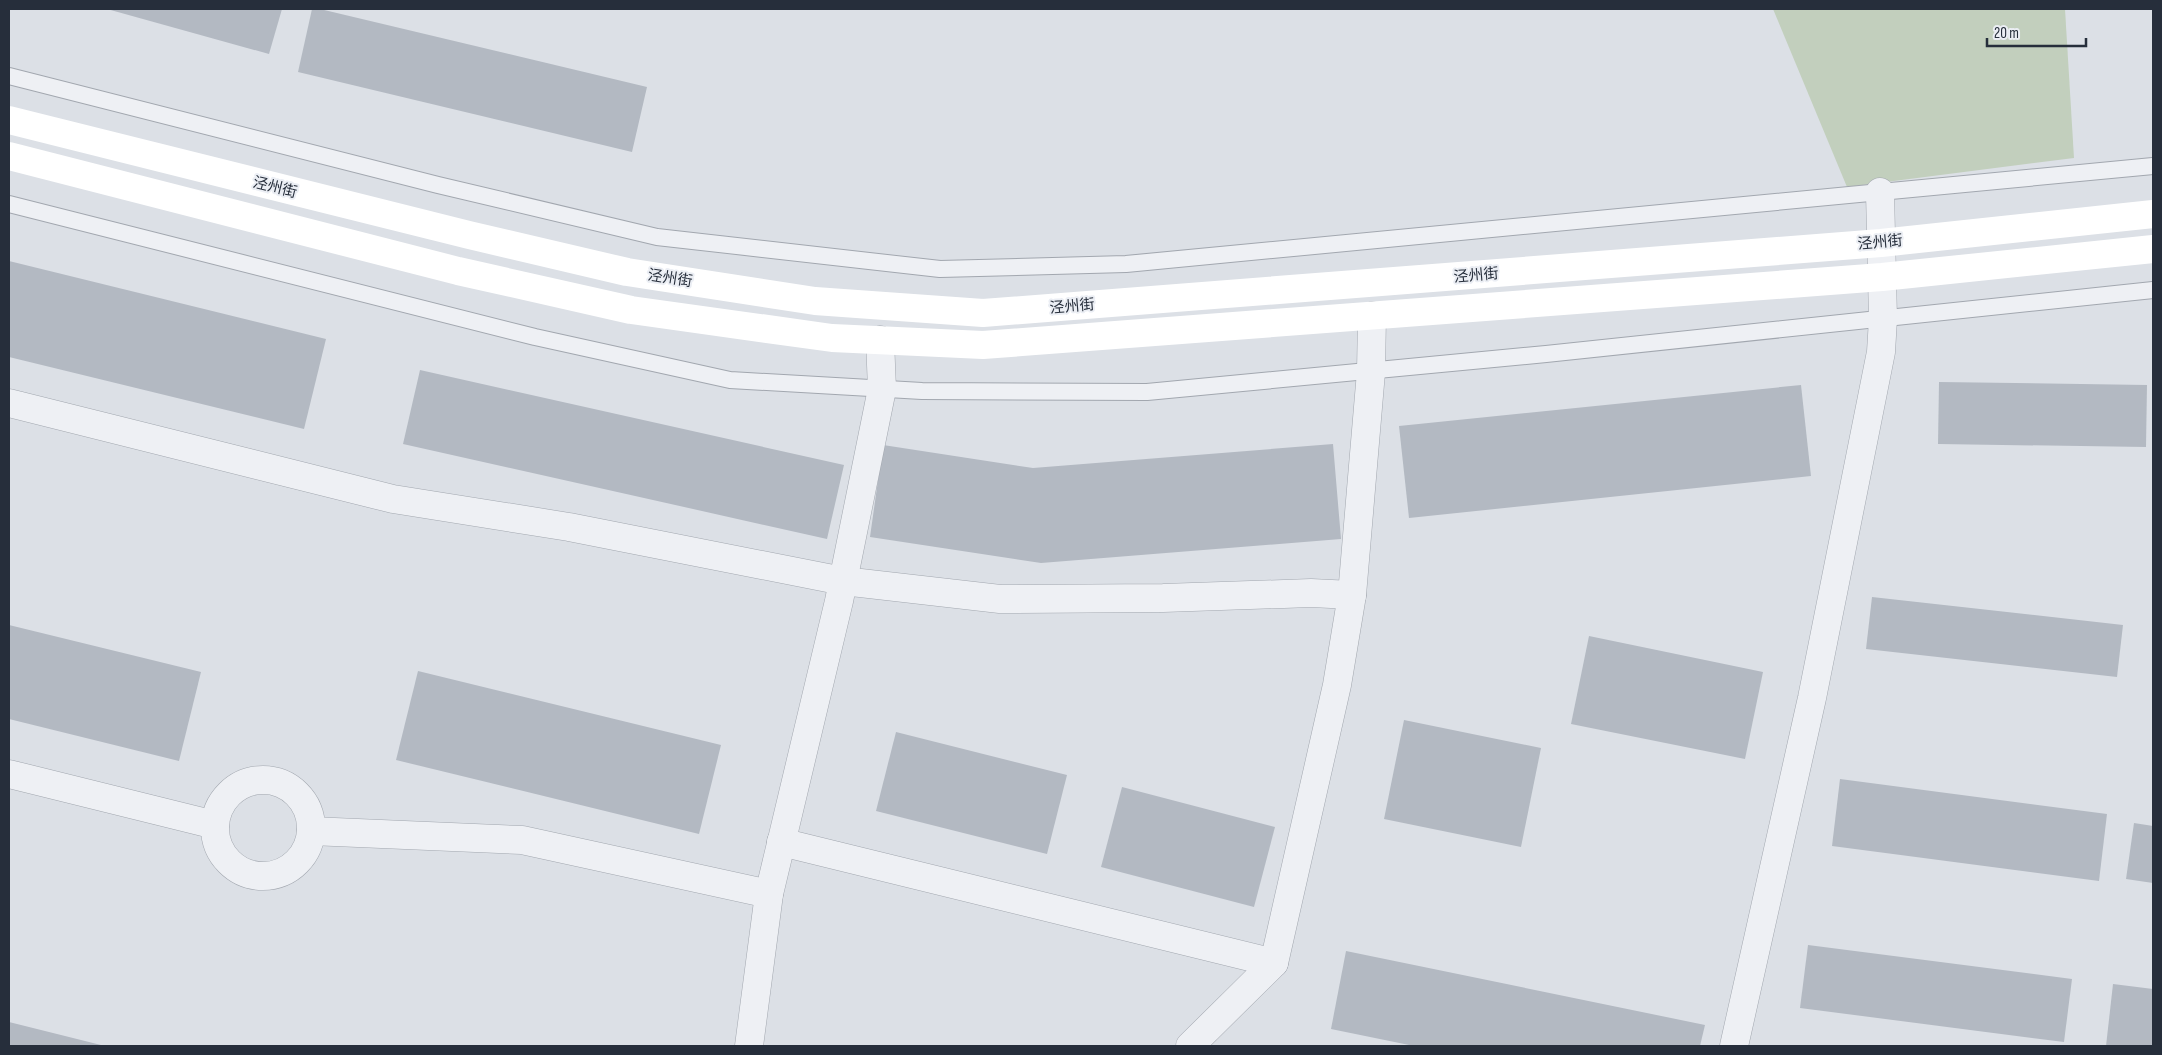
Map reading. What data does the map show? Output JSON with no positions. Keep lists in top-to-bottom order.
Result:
{
  "streets": {
    "main road": ["泾州街"]
  },
  "scale_bar": "20 m"
}
